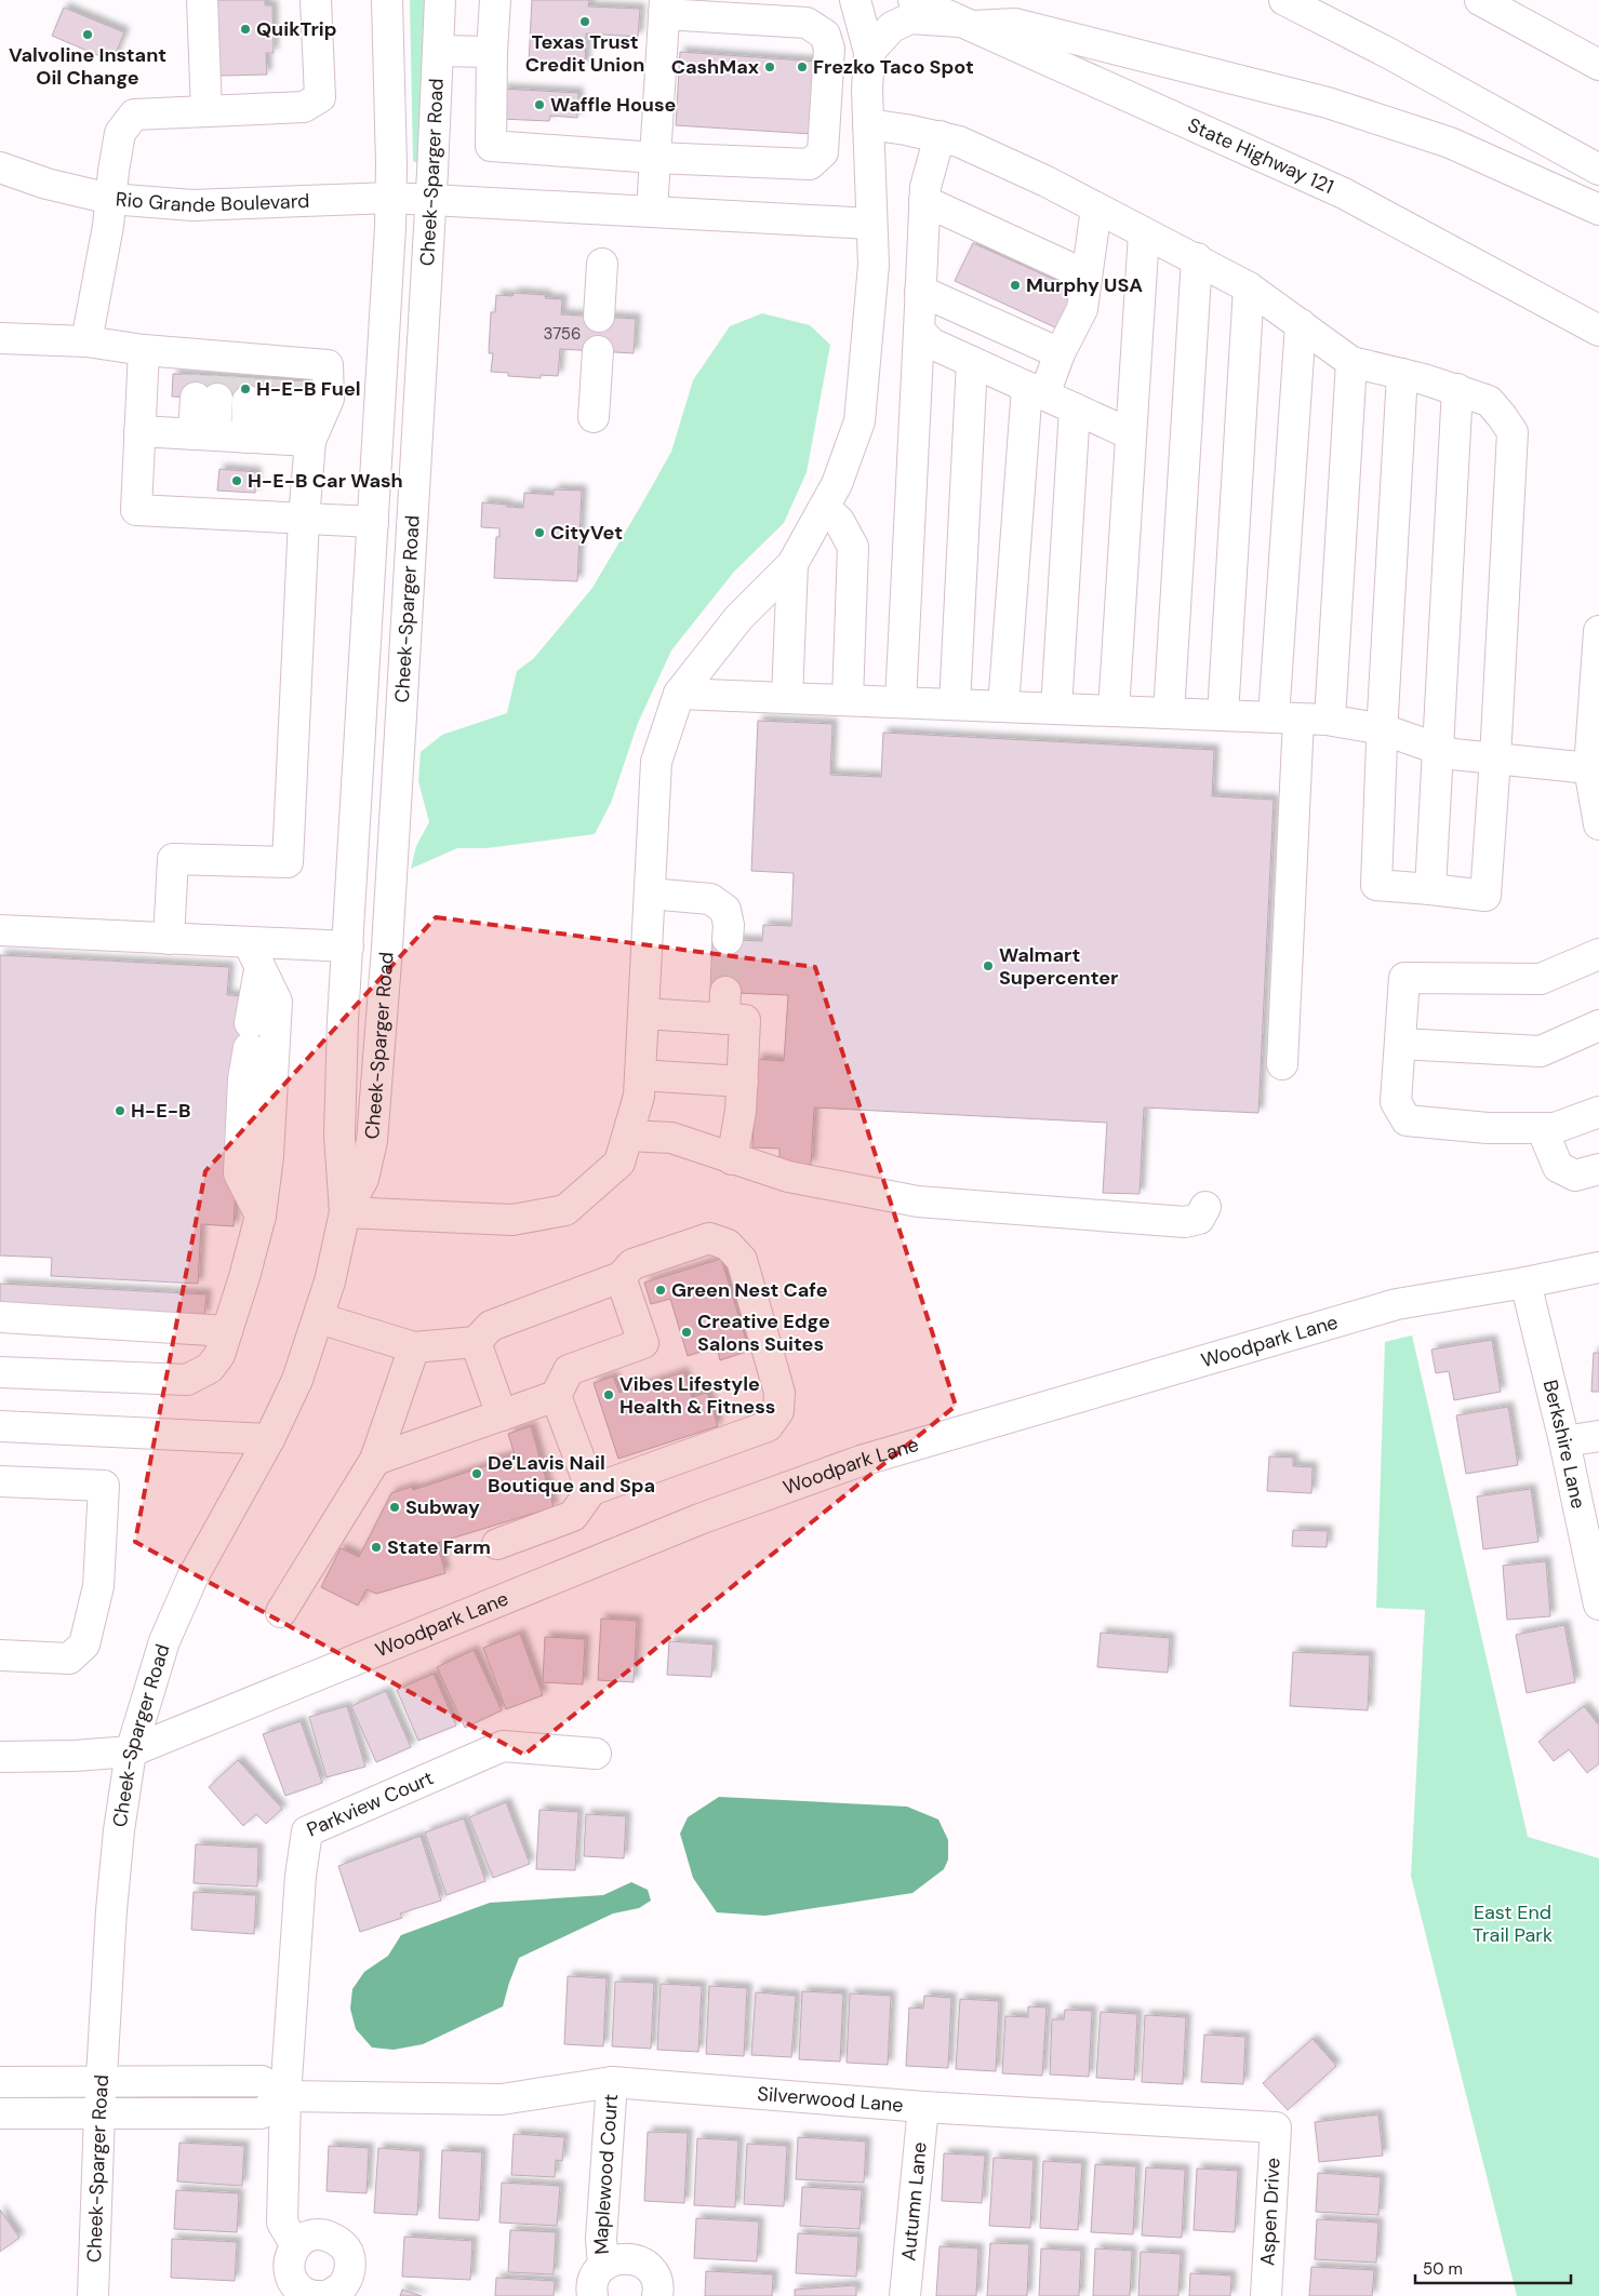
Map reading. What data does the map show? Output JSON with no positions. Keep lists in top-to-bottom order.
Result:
{
  "streets": {
    "main road": [
      "State Highway 121",
      "Cheek-Sparger Road",
      "Rio Grande Boulevard",
      "Woodpark Lane",
      "Berkshire Lane",
      "Parkview Court",
      "Silverwood Lane",
      "Maplewood Court",
      "Autumn Lane",
      "Aspen Drive"
    ]
  },
  "crossings": [
    ["Cheek-Sparger Road", "Rio Grande Boulevard"],
    ["Cheek-Sparger Road", "Woodpark Lane"],
    ["Woodpark Lane", "Berkshire Lane"],
    ["Parkview Court", "Silverwood Lane"],
    ["Silverwood Lane", "Maplewood Court"],
    ["Silverwood Lane", "Autumn Lane"],
    ["Silverwood Lane", "Aspen Drive"]
  ],
  "parks": ["East End Trail Park"],
  "places": [
    "Texas Trust Credit Union",
    "QuikTrip",
    "Valvoline Instant Oil Change",
    "CashMax",
    "Frezko Taco Spot",
    "Waffle House",
    "Murphy USA",
    "H-E-B Fuel",
    "H-E-B Car Wash",
    "CityVet",
    "Walmart Supercenter",
    "H-E-B",
    "Green Nest Cafe",
    "Creative Edge Salons Suites",
    "Vibes Lifestyle Health & Fitness",
    "De'Lavis Nail Boutique and Spa",
    "Subway",
    "State Farm"
  ],
  "house_numbers": ["3756"],
  "scale_bar": "50 m"
}
